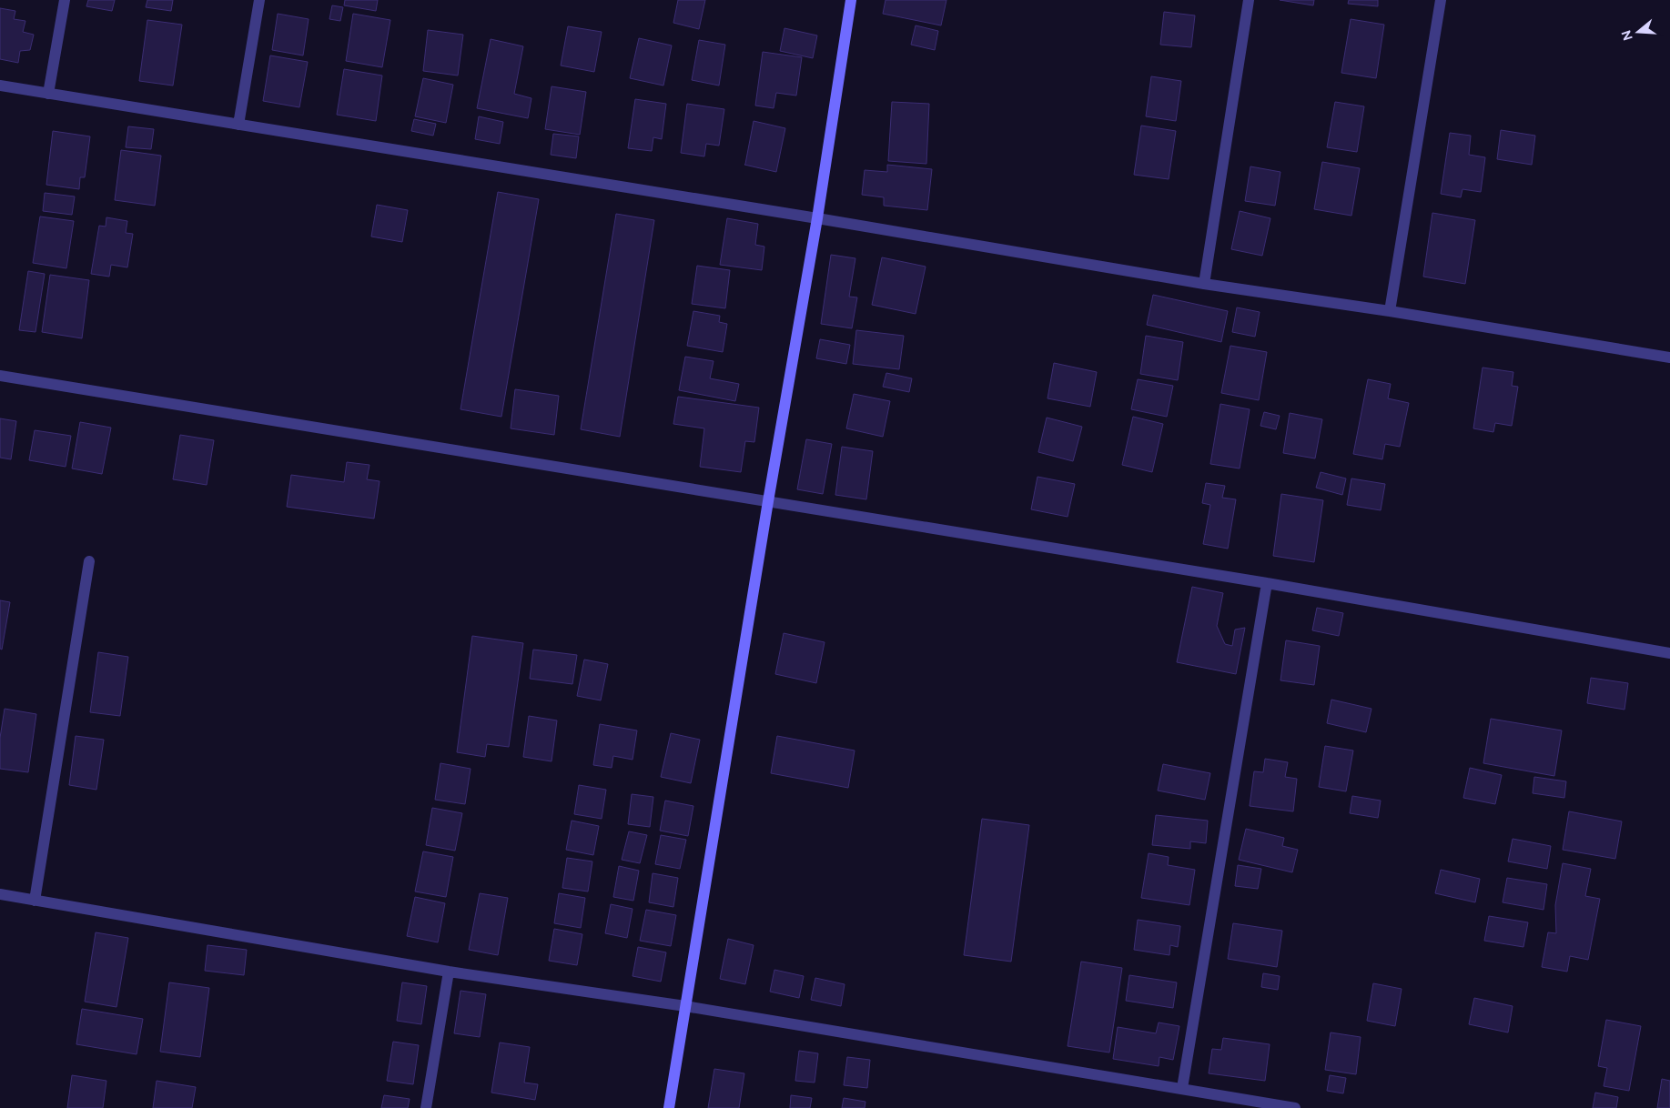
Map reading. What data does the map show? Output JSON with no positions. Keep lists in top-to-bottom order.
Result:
{
  "north": "left"
}
